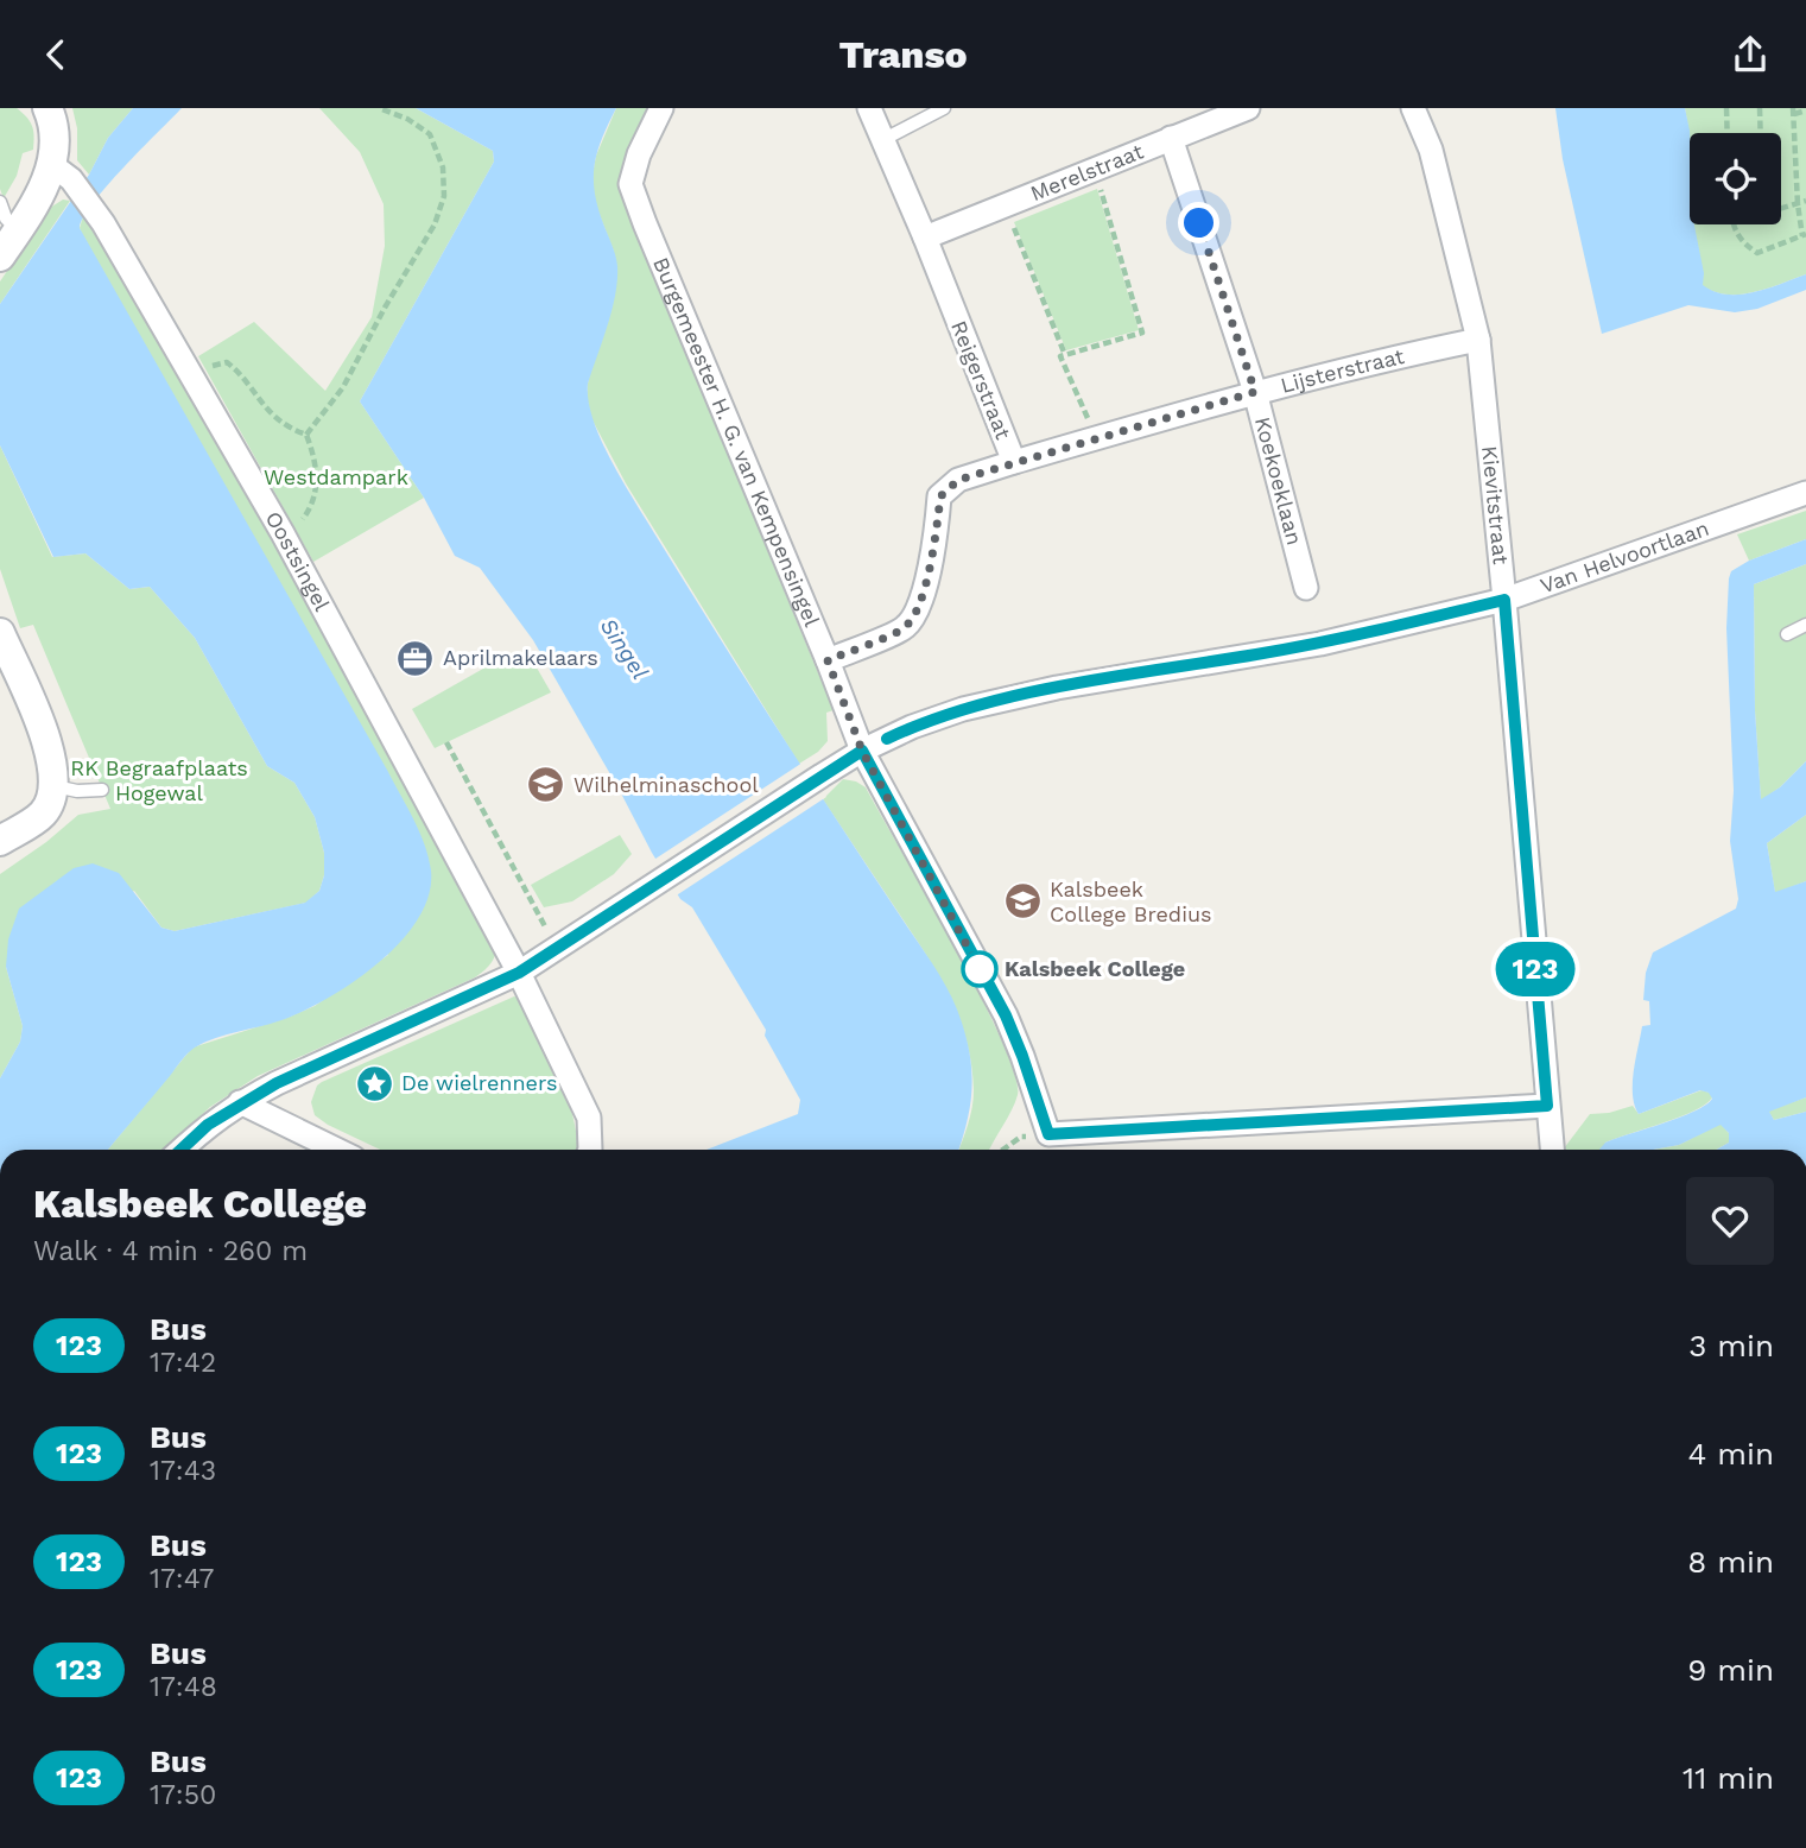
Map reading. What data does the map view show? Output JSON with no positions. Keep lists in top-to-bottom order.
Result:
{
  "streets": {
    "street": [
      "Merelstraat",
      "Lijsterstraat",
      "Reigerstraat",
      "Burgemeester H. G. van Kempensingel",
      "Koekoeklaan",
      "Kievitstraat",
      "Van Helvoortlaan",
      "Oostsingel"
    ]
  },
  "crossings": [
    ["Merelstraat", "Reigerstraat"],
    ["Merelstraat", "Koekoeklaan"],
    ["Lijsterstraat", "Reigerstraat"],
    ["Lijsterstraat", "Koekoeklaan"],
    ["Lijsterstraat", "Kievitstraat"],
    ["Reigerstraat", "Burgemeester H. G. van Kempensingel"],
    ["Burgemeester H. G. van Kempensingel", "Van Helvoortlaan"],
    ["Kievitstraat", "Van Helvoortlaan"]
  ],
  "water": ["Singel"],
  "parks": ["Westdampark", "RK Begraafplaats Hogewal"],
  "places": {
    "office": ["Aprilmakelaars"],
    "school or university": ["Wilhelminaschool", "Kalsbeek College Bredius"],
    "other": ["Kalsbeek College"],
    "place": ["De wielrenners"]
  },
  "lines": ["bus line 123"],
  "page": {
    "header": "Transo",
    "on_map": "123",
    "heading": ["Kalsbeek College", "Walk · 4 min · 260 m"],
    "list": [
      {
        "mark": "123",
        "name": "Bus",
        "note": "17:42",
        "value": "3 min"
      },
      {
        "mark": "123",
        "name": "Bus",
        "note": "17:43",
        "value": "4 min"
      },
      {
        "mark": "123",
        "name": "Bus",
        "note": "17:47",
        "value": "8 min"
      },
      {
        "mark": "123",
        "name": "Bus",
        "note": "17:48",
        "value": "9 min"
      },
      {
        "mark": "123",
        "name": "Bus",
        "note": "17:50",
        "value": "11 min"
      }
    ]
  }
}
